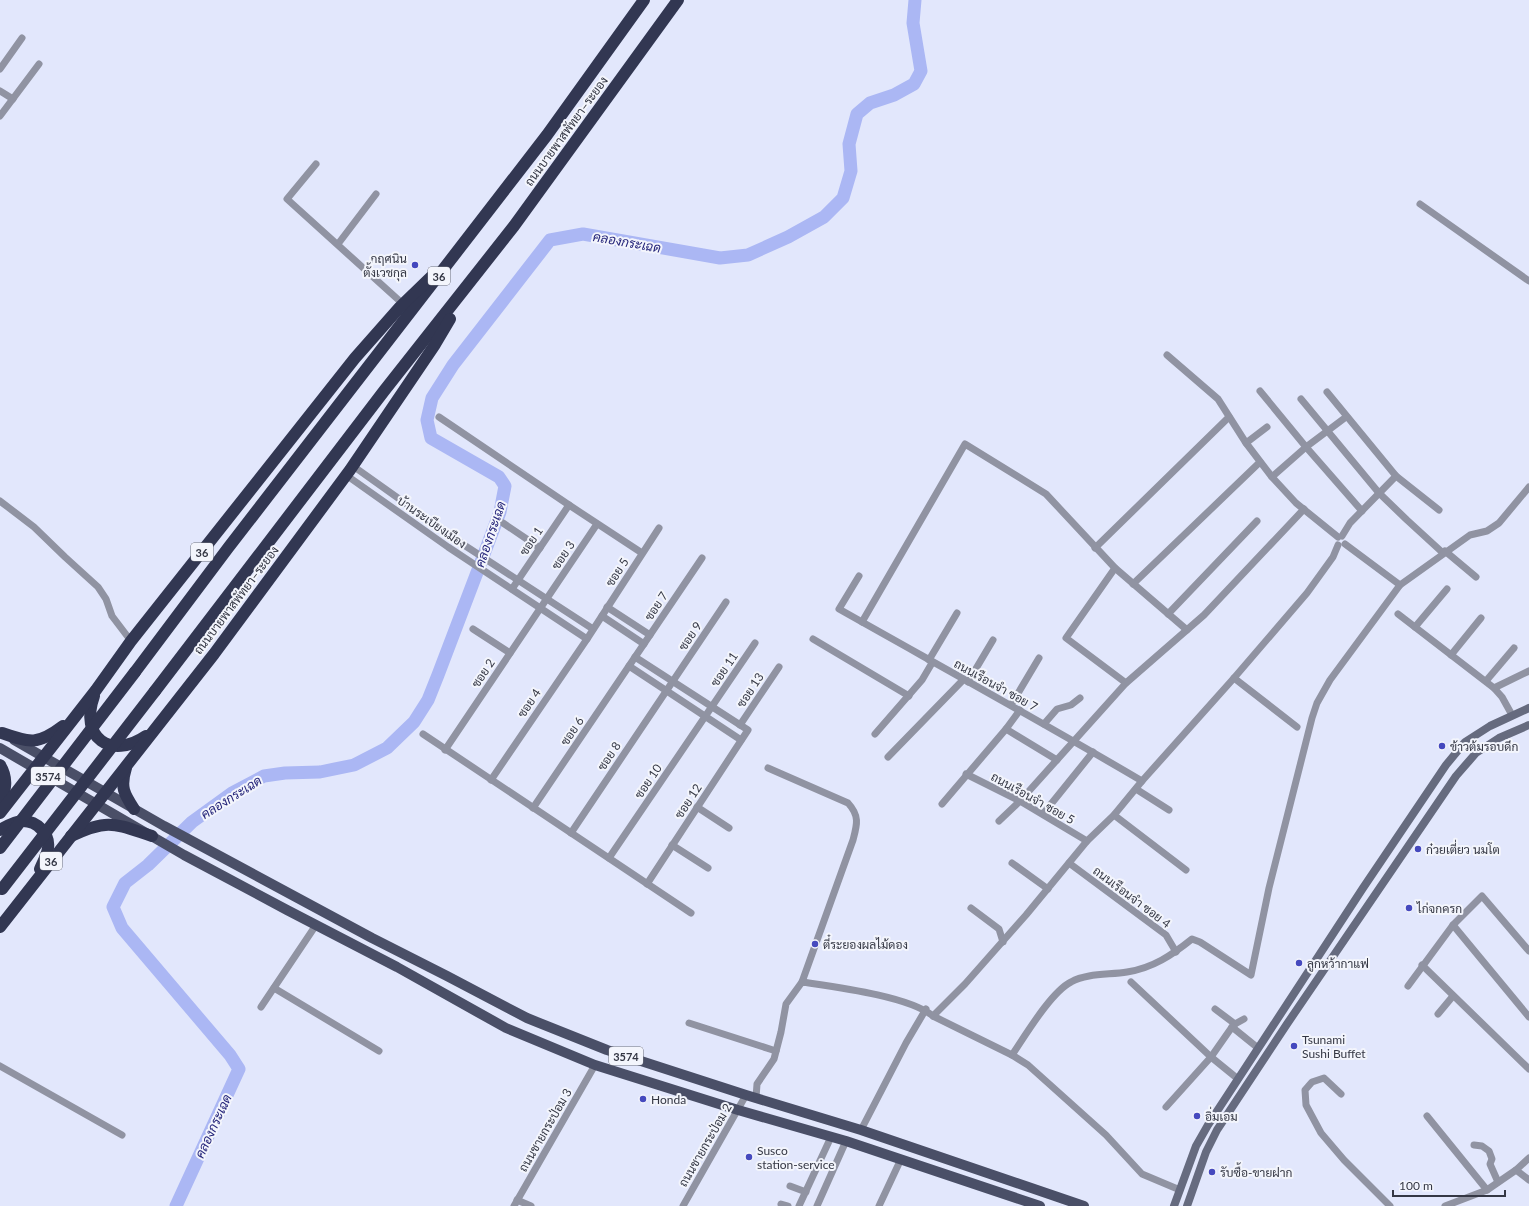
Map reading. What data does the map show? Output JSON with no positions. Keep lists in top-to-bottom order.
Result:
{
  "streets": {
    "highway": ["ถนนบายพาสพัทยา–ระยอง", "36"],
    "main road": ["3574"],
    "street": [
      "บ้านระเบียงเมือง",
      "ซอย 1",
      "ซอย 3",
      "ซอย 5",
      "ซอย 7",
      "ซอย 9",
      "ซอย 11",
      "ซอย 2",
      "ถนนเรือนจำ ซอย 7",
      "ซอย 13",
      "ซอย 4",
      "ซอย 6",
      "ซอย 8",
      "ซอย 10",
      "ถนนเรือนจำ ซอย 5",
      "ซอย 12",
      "ถนนเรือนจำ ซอย 4",
      "ถนนชายกระป่อม 3",
      "ถนนชายกระป่อม 2"
    ]
  },
  "crossings": [
    ["ถนนบายพาสพัทยา–ระยอง", "บ้านระเบียงเมือง"],
    ["ถนนบายพาสพัทยา–ระยอง", "3574"],
    ["บ้านระเบียงเมือง", "ซอย 1"],
    ["บ้านระเบียงเมือง", "ซอย 3"],
    ["บ้านระเบียงเมือง", "ซอย 5"],
    ["บ้านระเบียงเมือง", "ซอย 2"],
    ["บ้านระเบียงเมือง", "ซอย 4"],
    ["ซอย 3", "ซอย 2"],
    ["ซอย 5", "ซอย 4"],
    ["ซอย 7", "ซอย 6"],
    ["ซอย 9", "ซอย 8"],
    ["ซอย 11", "ซอย 10"],
    ["ซอย 13", "ซอย 12"],
    ["3574", "ถนนชายกระป่อม 3"],
    ["3574", "ถนนชายกระป่อม 2"]
  ],
  "water": ["คลองกระเฉด"],
  "places": [
    "กฤศนิน ตั้งเวชกุล",
    "ข้าวต้มรอบดึก",
    "ก๋วยเตี่ยว นมโต",
    "ไก่จกครก",
    "ตี๋ระยองผลไม้ดอง",
    "ลูกหว้ากาแฟ",
    "Tsunami Sushi Buffet",
    "Honda",
    "อิ่มเอม",
    "Susco station-service",
    "รับซื้อ-ขายฝาก"
  ],
  "scale_bar": "100 m"
}
